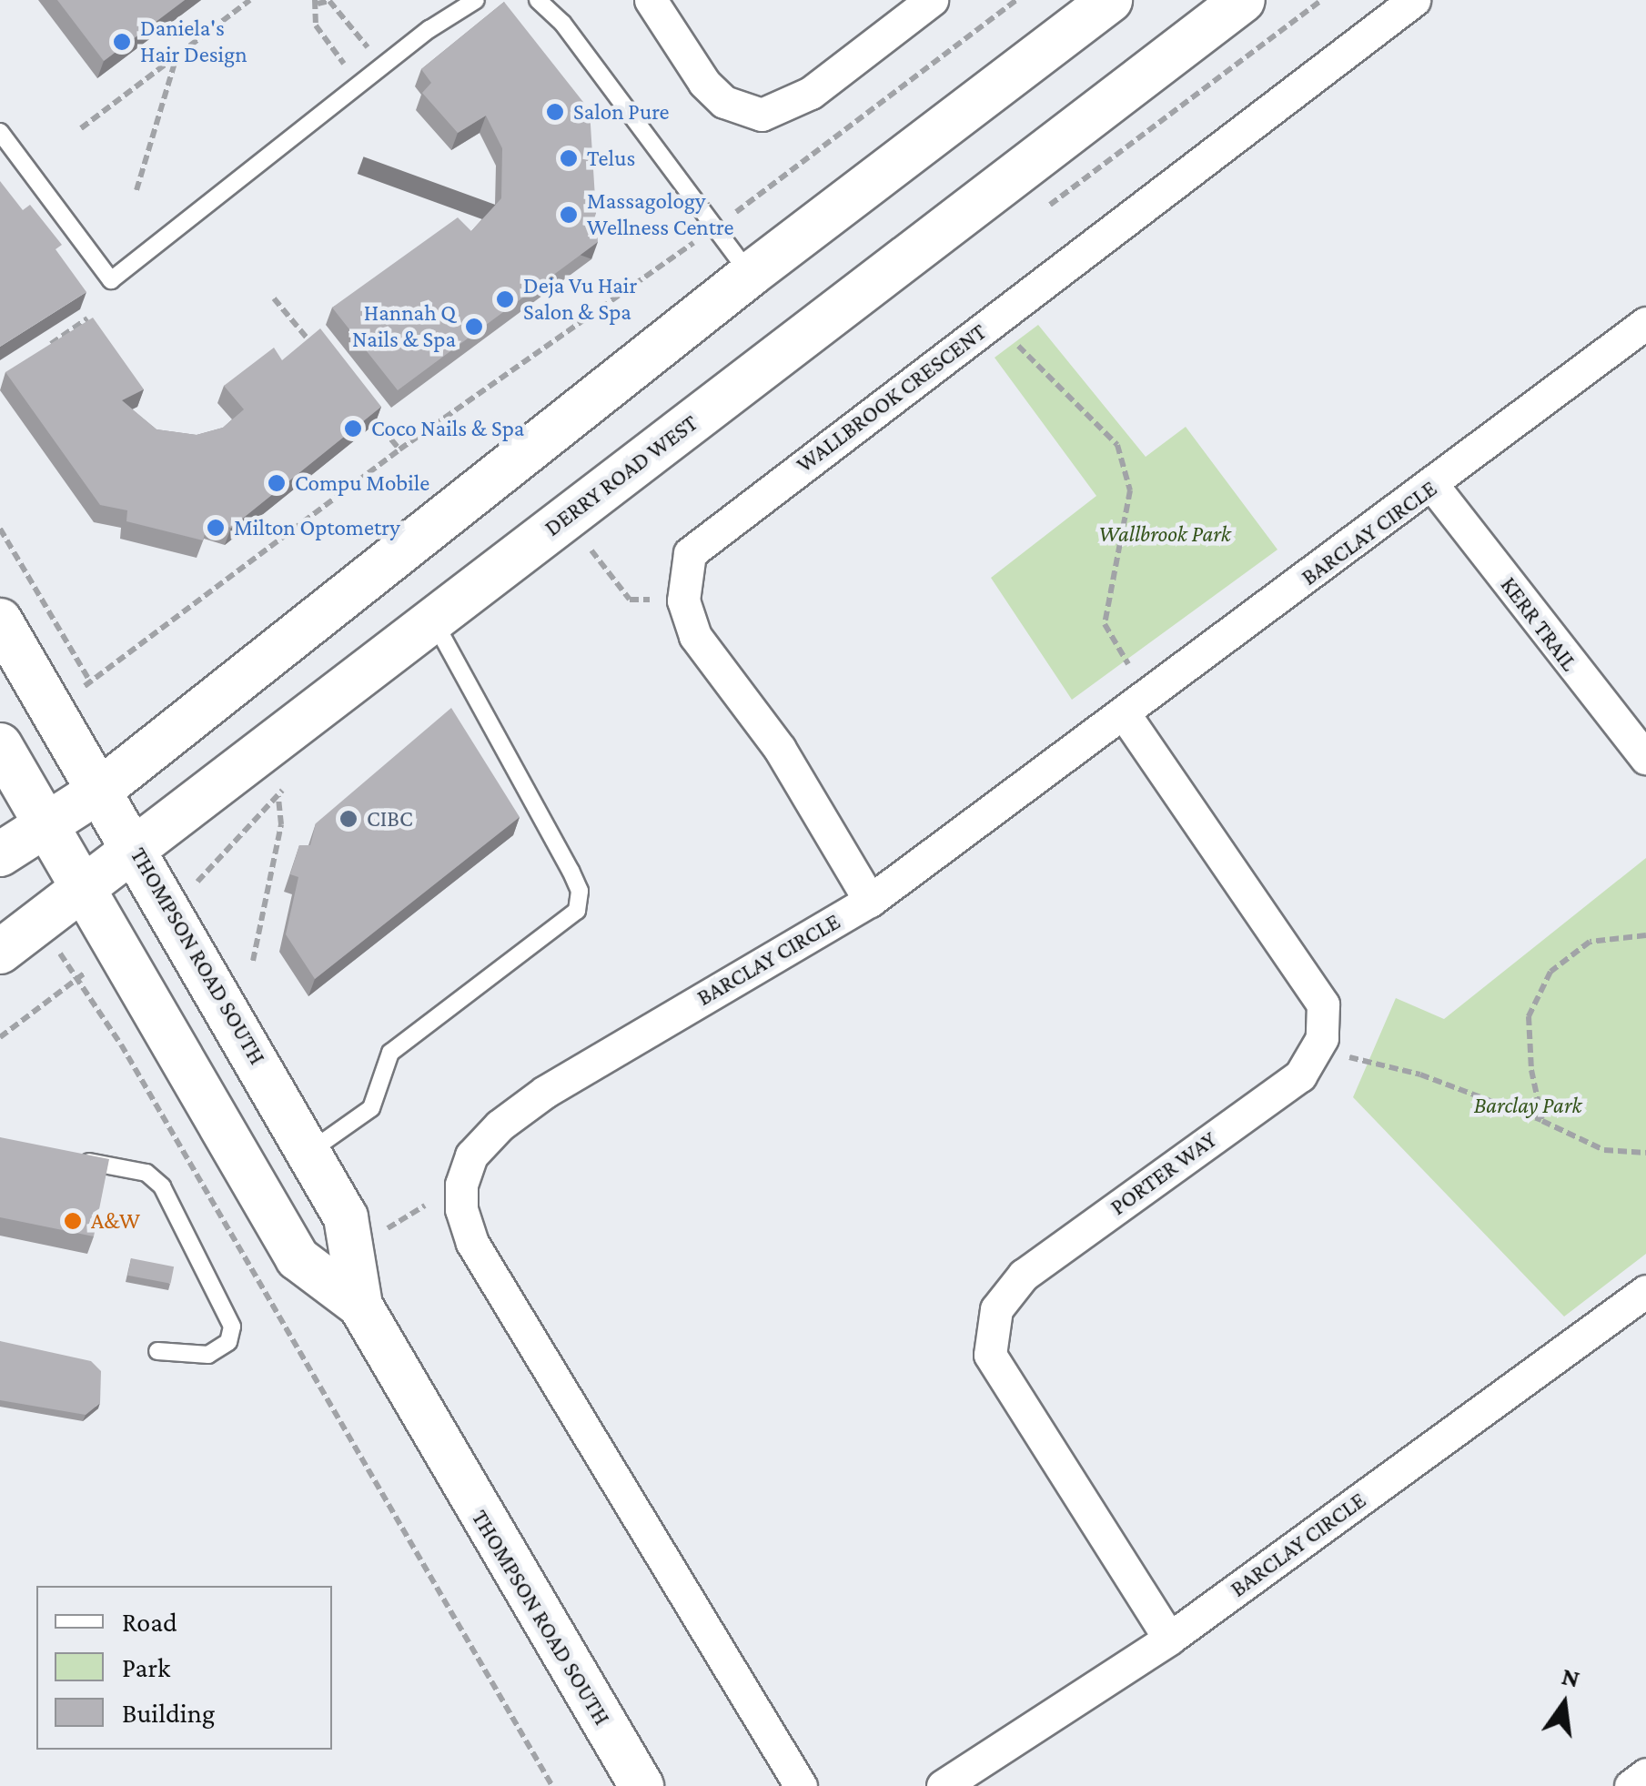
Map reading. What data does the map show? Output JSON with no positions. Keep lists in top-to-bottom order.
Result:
{
  "streets": {
    "main road": ["DERRY ROAD WEST", "THOMPSON ROAD SOUTH"],
    "street": [
      "WALLBROOK CRESCENT",
      "BARCLAY CIRCLE",
      "KERR TRAIL",
      "PORTER WAY"
    ]
  },
  "crossings": [
    ["DERRY ROAD WEST", "THOMPSON ROAD SOUTH"],
    ["BARCLAY CIRCLE", "KERR TRAIL"],
    ["BARCLAY CIRCLE", "PORTER WAY"]
  ],
  "parks": ["Wallbrook Park", "Barclay Park"],
  "places": [
    "Daniela's Hair Design",
    "Salon Pure",
    "Telus",
    "Massagology Wellness Centre",
    "Deja Vu Hair Salon & Spa",
    "Hannah Q Nails & Spa",
    "Coco Nails & Spa",
    "Compu Mobile",
    "Milton Optometry",
    "CIBC",
    "A&W"
  ],
  "legend": ["Road", "Park", "Building"],
  "north": "top"
}
